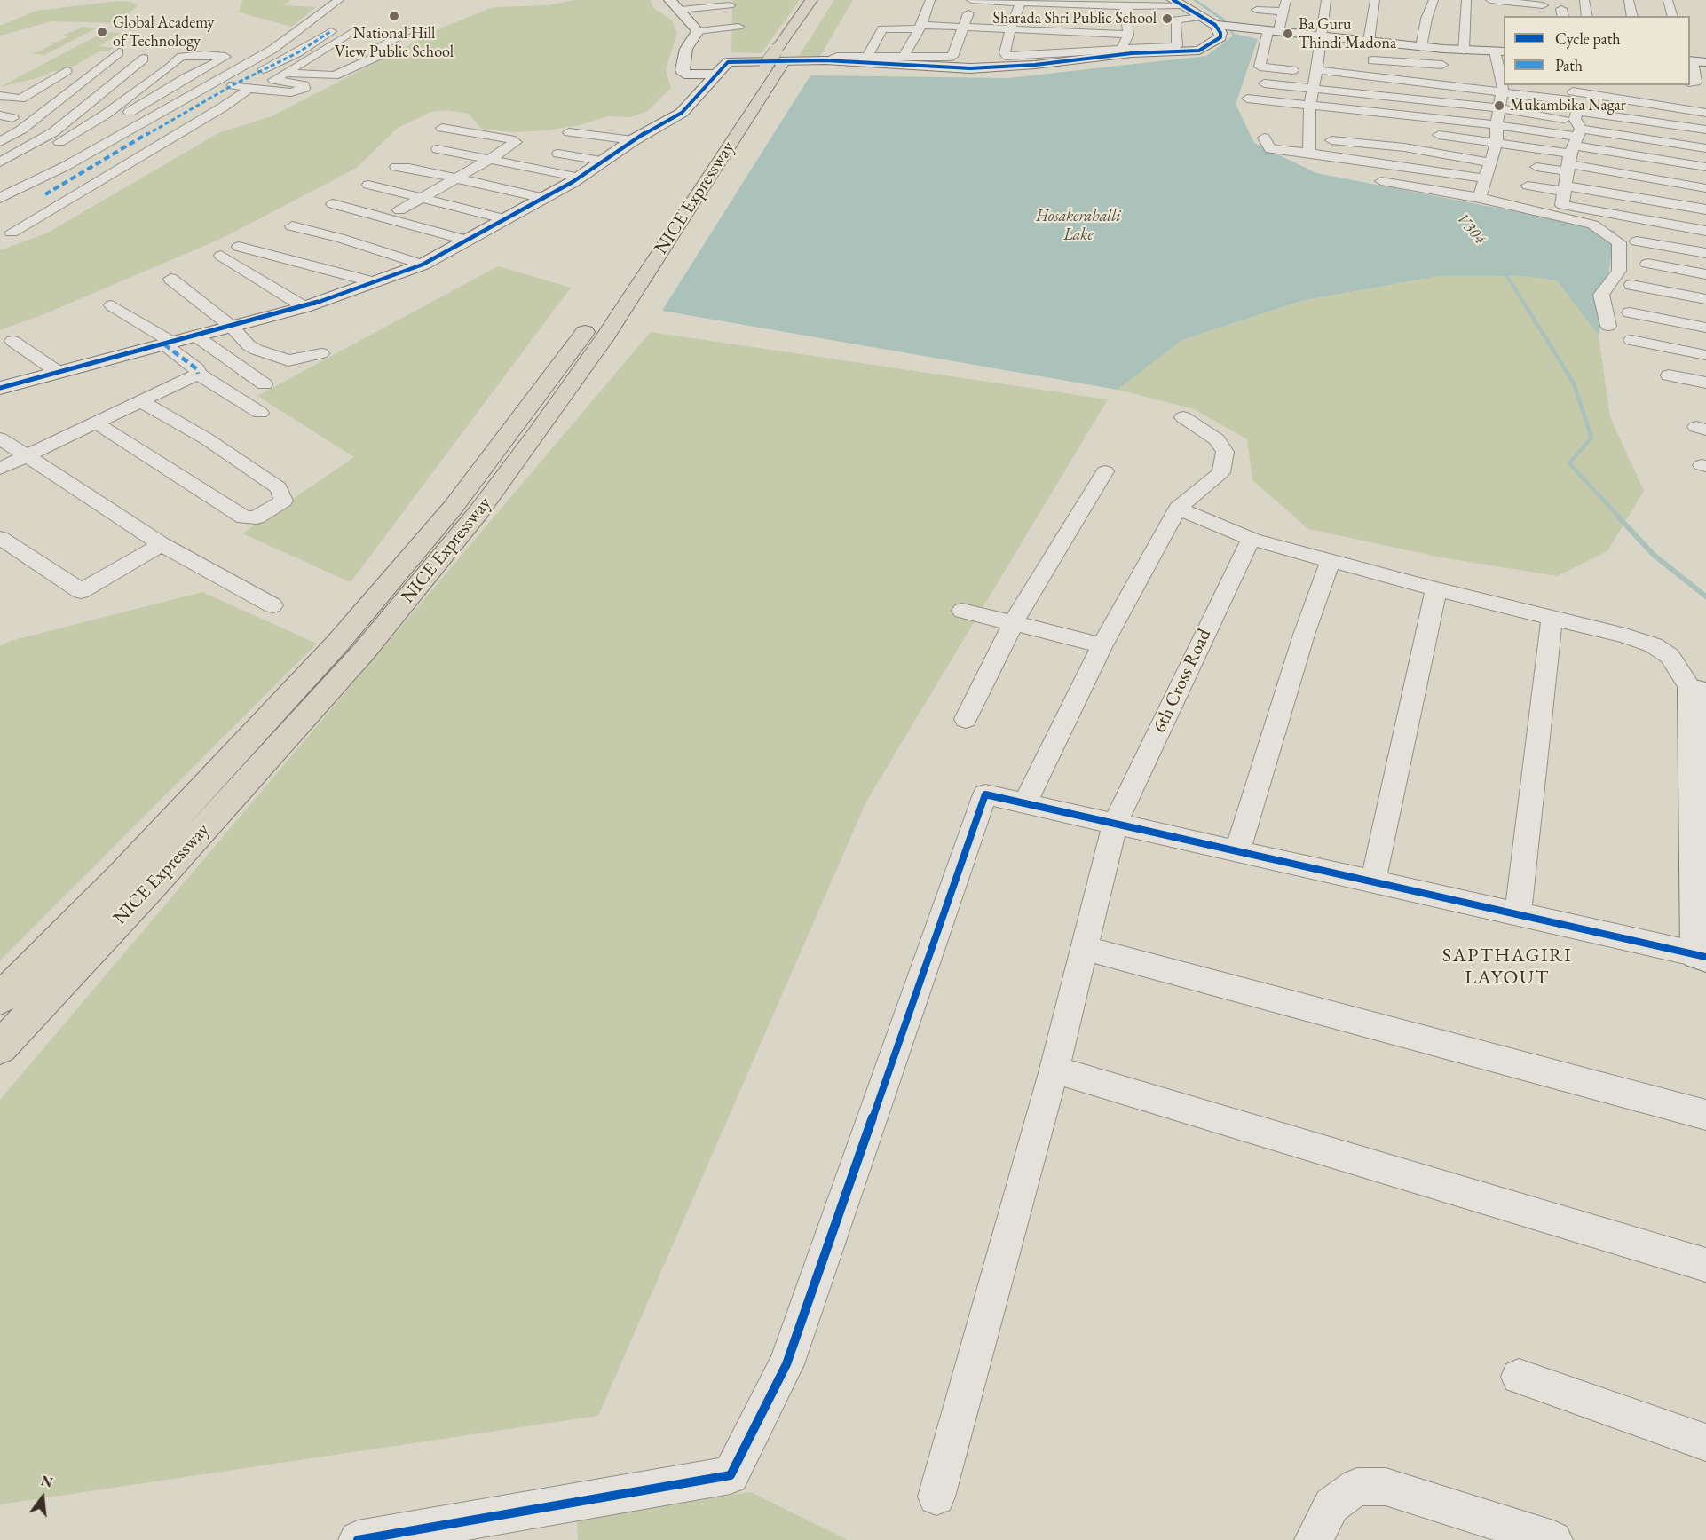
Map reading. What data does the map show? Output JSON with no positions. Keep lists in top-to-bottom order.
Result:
{
  "streets": {
    "highway": ["NICE Expressway"],
    "street": ["6th Cross Road"]
  },
  "districts": ["SAPTHAGIRI LAYOUT"],
  "water": ["Hosakerahalli Lake", "V304"],
  "places": [
    "National Hill View Public School",
    "Sharada Shri Public School",
    "Global Academy of Technology",
    "Ba Guru Thindi Madona",
    "Mukambika Nagar"
  ],
  "legend": ["Cycle path", "Path"],
  "north": "top"
}
